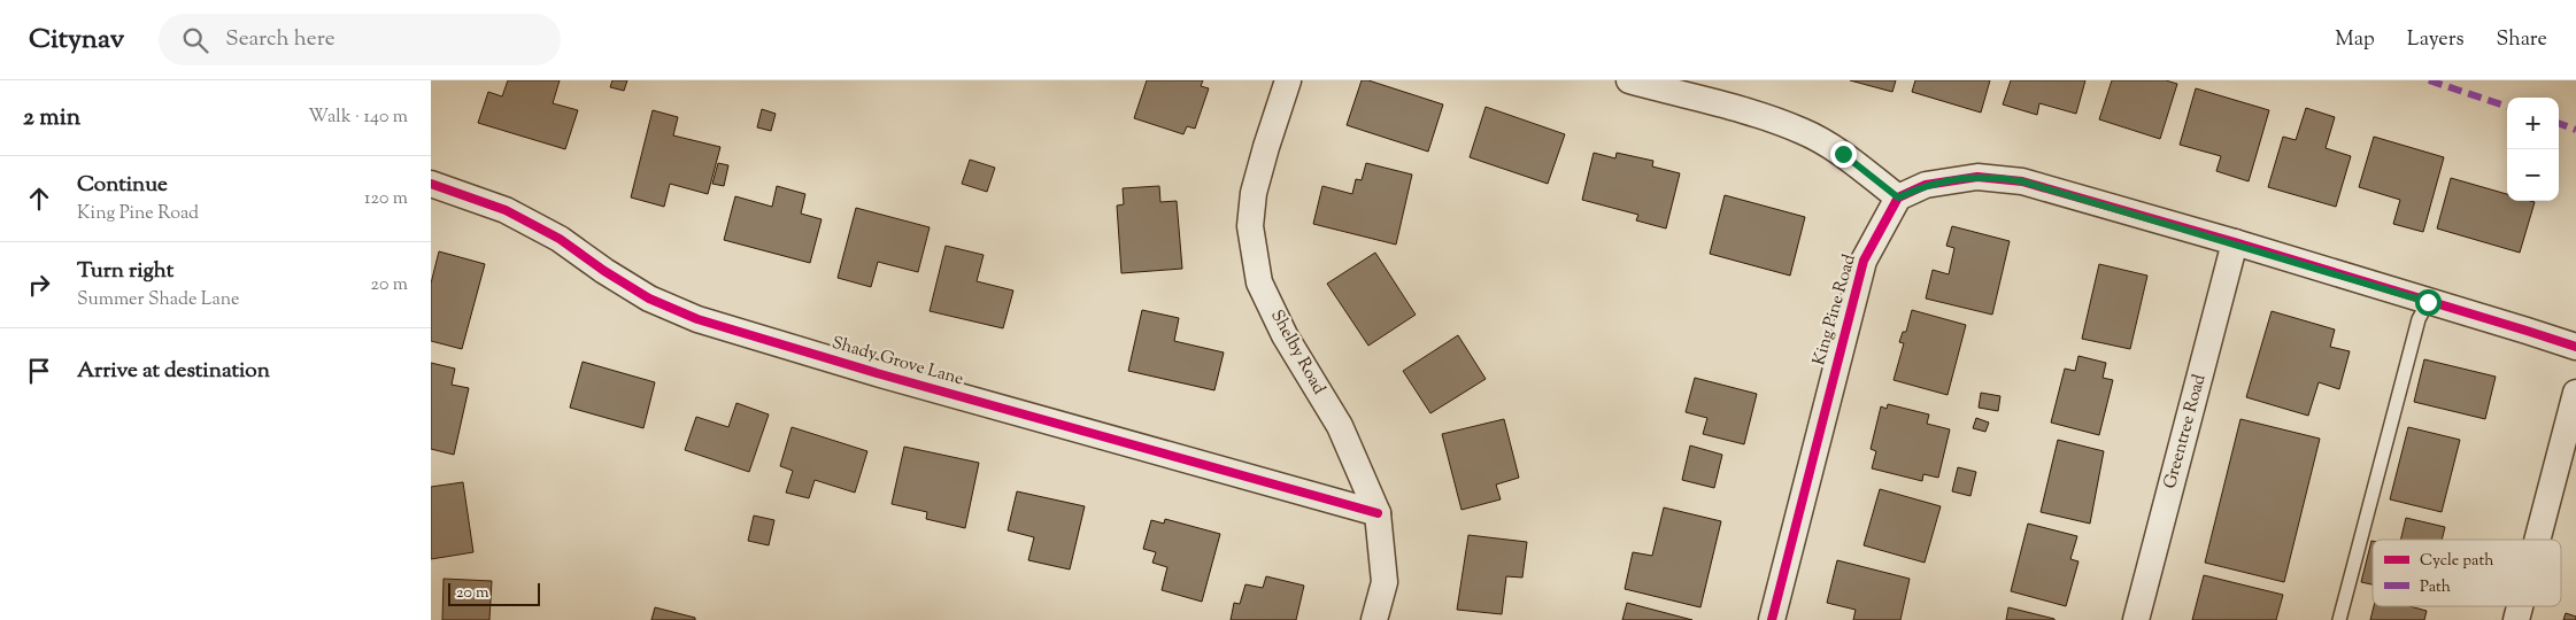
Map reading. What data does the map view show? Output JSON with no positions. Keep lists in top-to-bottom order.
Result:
{
  "streets": {
    "street": [
      "King Pine Road",
      "Shelby Road",
      "Shady Grove Lane",
      "Greentree Road"
    ]
  },
  "crossings": [
    ["Shelby Road", "Shady Grove Lane"]
  ],
  "legend": ["Cycle path", "Path"],
  "scale_bar": "20 m",
  "page": {
    "header": "Citynav",
    "search": "Search here",
    "nav": ["Map", "Layers", "Share"],
    "heading": ["2 min", "Walk · 140 m"],
    "map_buttons": ["+", "−"],
    "list": [
      ["Continue", "King Pine Road", "120 m"],
      ["Turn right", "Summer Shade Lane", "20 m"],
      "Arrive at destination"
    ],
    "scale": "20 m"
  }
}
